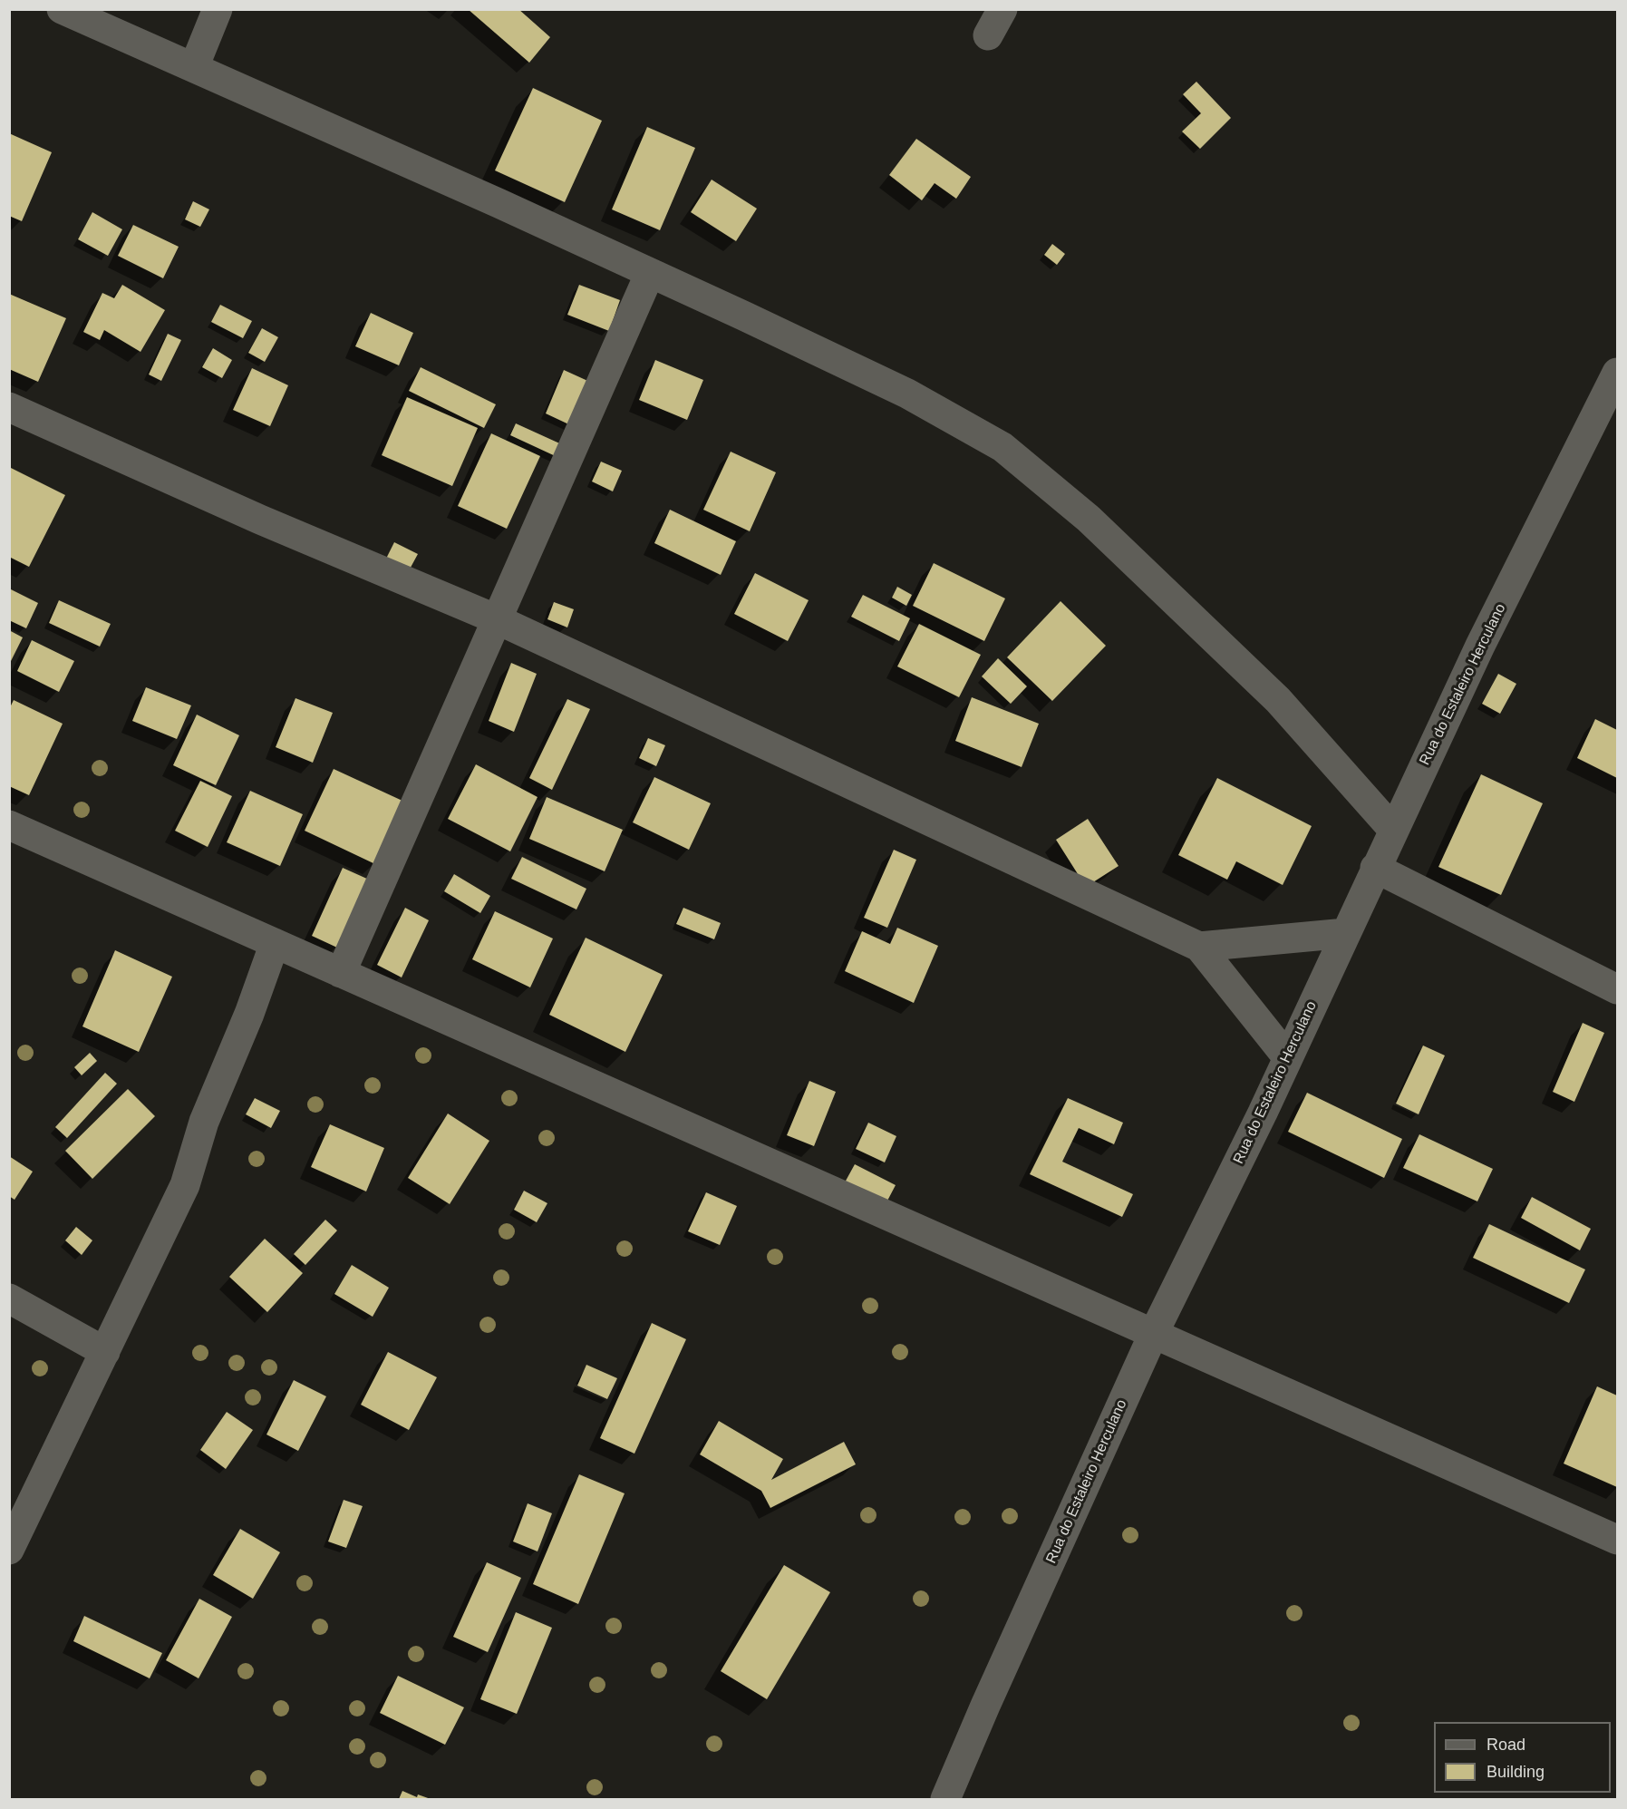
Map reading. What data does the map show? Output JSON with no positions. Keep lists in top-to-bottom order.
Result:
{
  "streets": {
    "street": ["Rua do Estaleiro Herculano"]
  },
  "legend": ["Road", "Building"]
}
